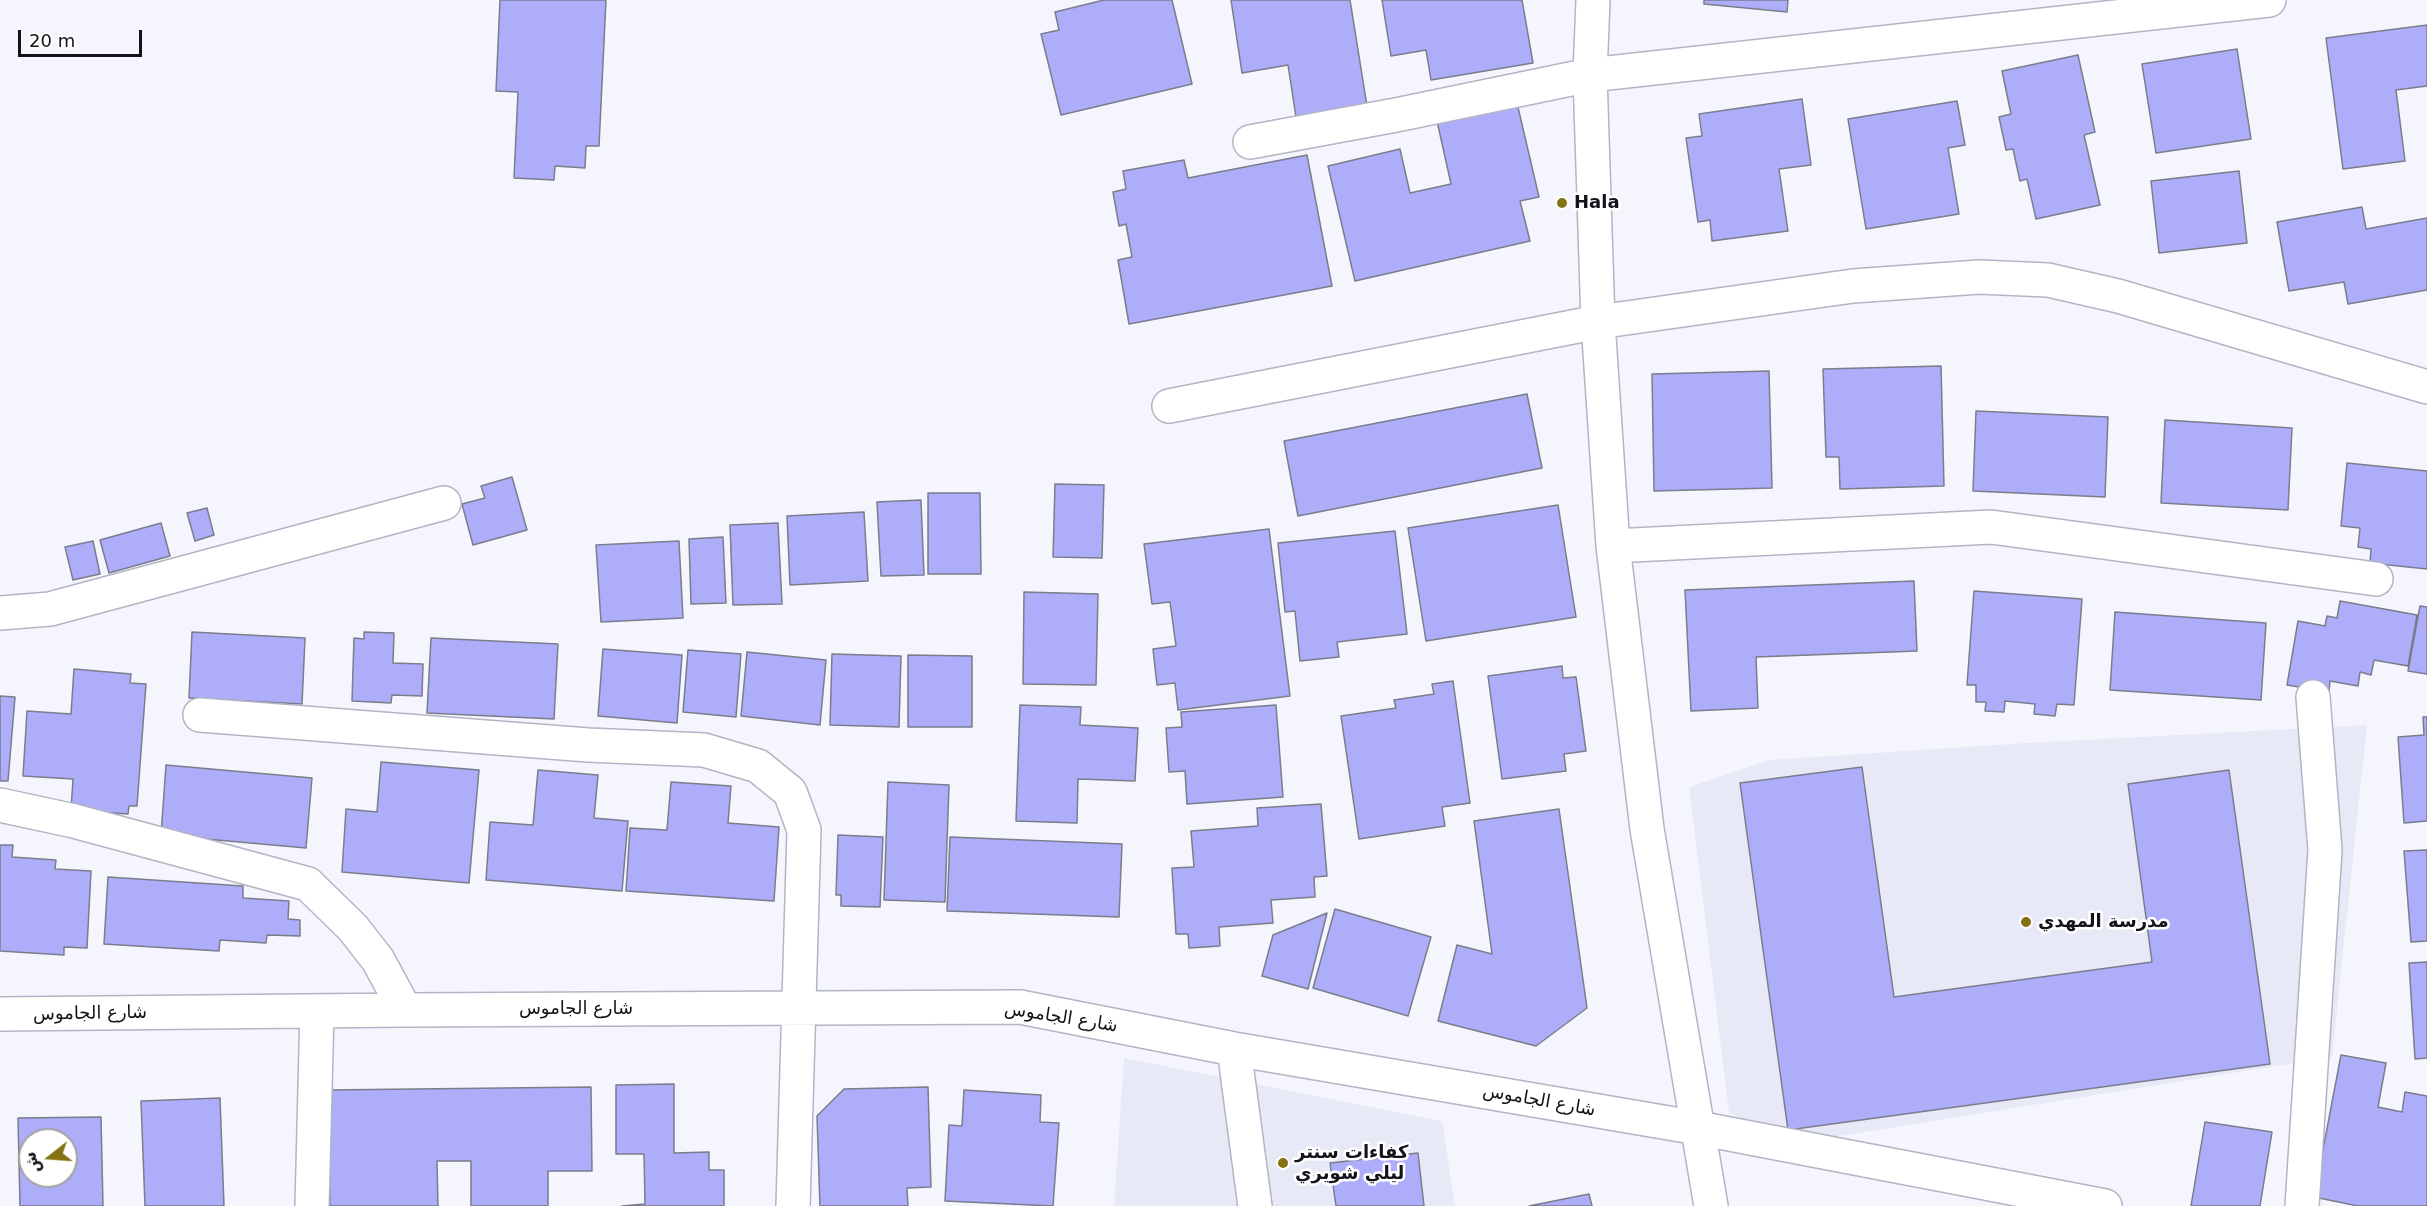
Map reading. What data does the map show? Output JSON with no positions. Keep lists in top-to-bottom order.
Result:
{
  "streets": {
    "street": ["شارع الجاموس"]
  },
  "places": ["Hala", "مدرسة المهدي", "كفاءات سنتر ليلي شويري"],
  "scale_bar": "20 m",
  "north": "left"
}
